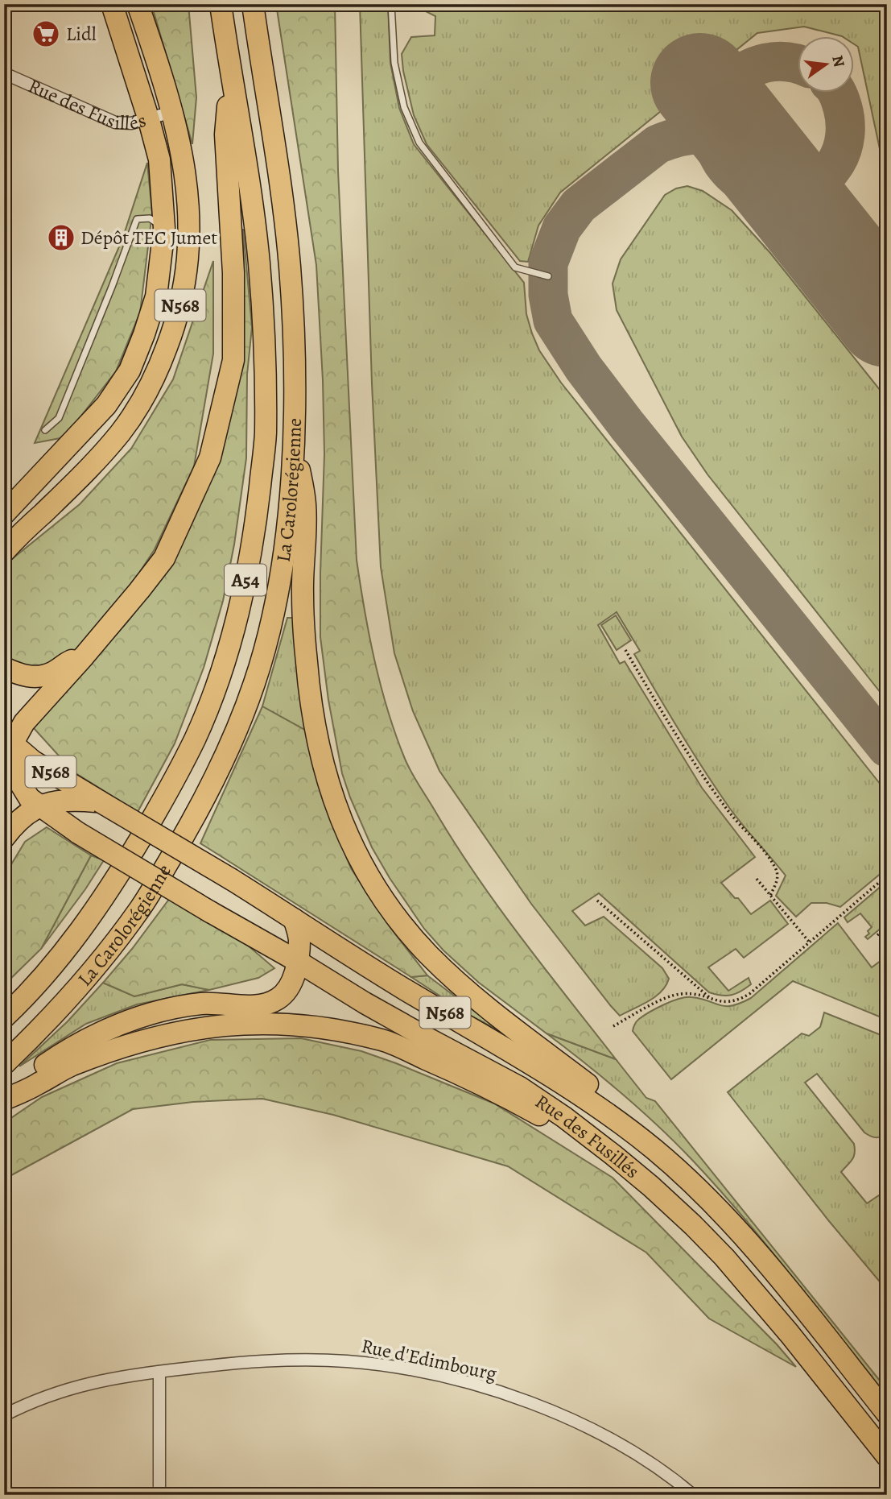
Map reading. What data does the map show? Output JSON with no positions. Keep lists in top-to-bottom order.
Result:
{
  "streets": {
    "highway": [
      "Rue des Fusillés",
      "N568",
      "La Carolorégienne",
      "A54"
    ],
    "street": ["Rue d'Edimbourg"]
  },
  "crossings": [
    ["Rue des Fusillés", "N568"]
  ],
  "places": {
    "supermarket": ["Lidl"],
    "building": ["Dépôt TEC Jumet"]
  },
  "north": "right"
}
